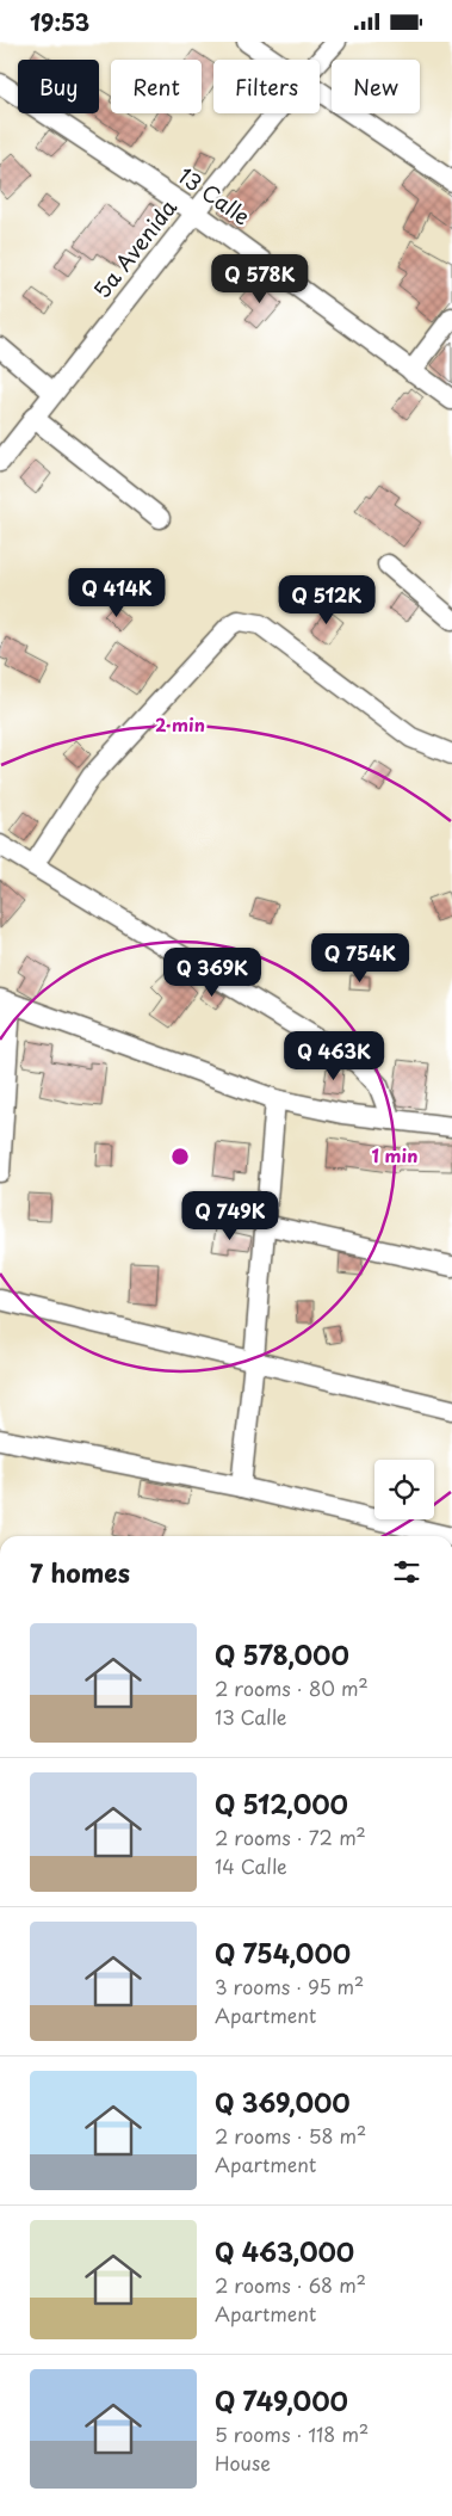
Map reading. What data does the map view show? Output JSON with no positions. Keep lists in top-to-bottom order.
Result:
{
  "streets": {
    "street": ["13 Calle", "5a Avenida"]
  },
  "crossings": [
    ["13 Calle", "5a Avenida"]
  ],
  "page": {
    "status": "19:53",
    "chip": [
      "Buy",
      "Rent",
      "Filters",
      "New"
    ],
    "price": [
      "Q 578K",
      "Q 414K",
      "Q 512K",
      "Q 754K",
      "Q 369K",
      "Q 463K",
      "Q 749K"
    ],
    "heading": "7 homes",
    "list": [
      {
        "name": "Q 578,000",
        "note": "2 rooms · 80 m² · 13 Calle"
      },
      {
        "name": "Q 512,000",
        "note": "2 rooms · 72 m² · 14 Calle"
      },
      {
        "name": "Q 754,000",
        "note": "3 rooms · 95 m² · Apartment"
      },
      {
        "name": "Q 369,000",
        "note": "2 rooms · 58 m² · Apartment"
      },
      {
        "name": "Q 463,000",
        "note": "2 rooms · 68 m² · Apartment"
      },
      {
        "name": "Q 749,000",
        "note": "5 rooms · 118 m² · House"
      }
    ]
  },
  "rings": ["2 min", "1 min"]
}
